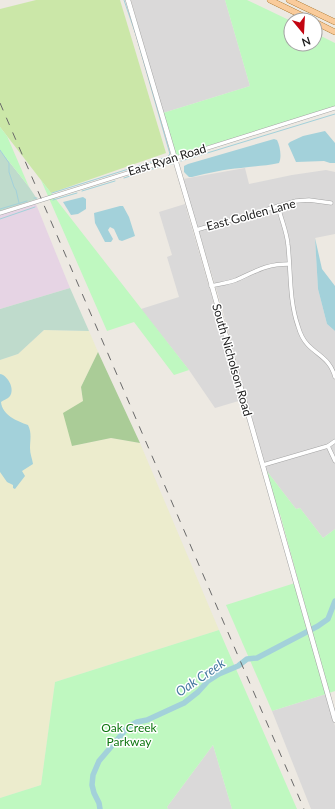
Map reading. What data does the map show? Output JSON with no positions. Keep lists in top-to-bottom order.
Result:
{
  "streets": {
    "street": ["East Ryan Road", "East Golden Lane", "South Nicholson Road"]
  },
  "crossings": [
    ["East Ryan Road", "South Nicholson Road"],
    ["East Golden Lane", "South Nicholson Road"]
  ],
  "water": ["Oak Creek"],
  "parks": ["Oak Creek Parkway"],
  "north": "bottom"
}
